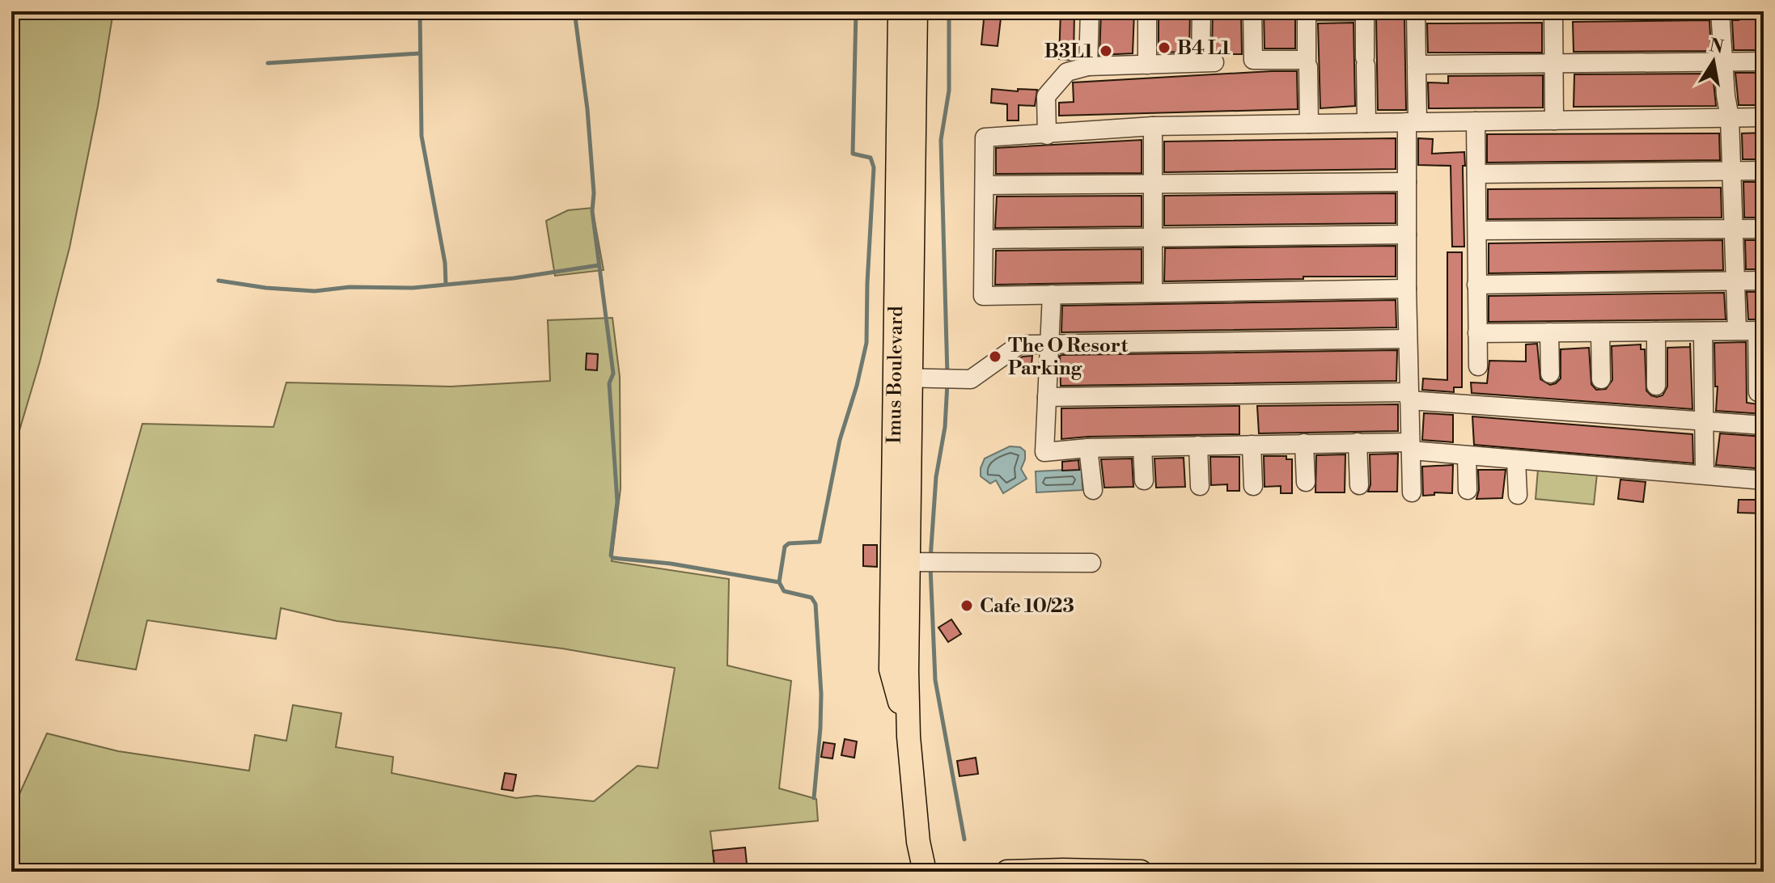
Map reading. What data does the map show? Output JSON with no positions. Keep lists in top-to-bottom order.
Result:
{
  "streets": {
    "main road": ["Imus Boulevard"]
  },
  "places": [
    "B4 L1",
    "B3L1",
    "The O Resort Parking",
    "Cafe 10/23"
  ],
  "north": "top"
}
